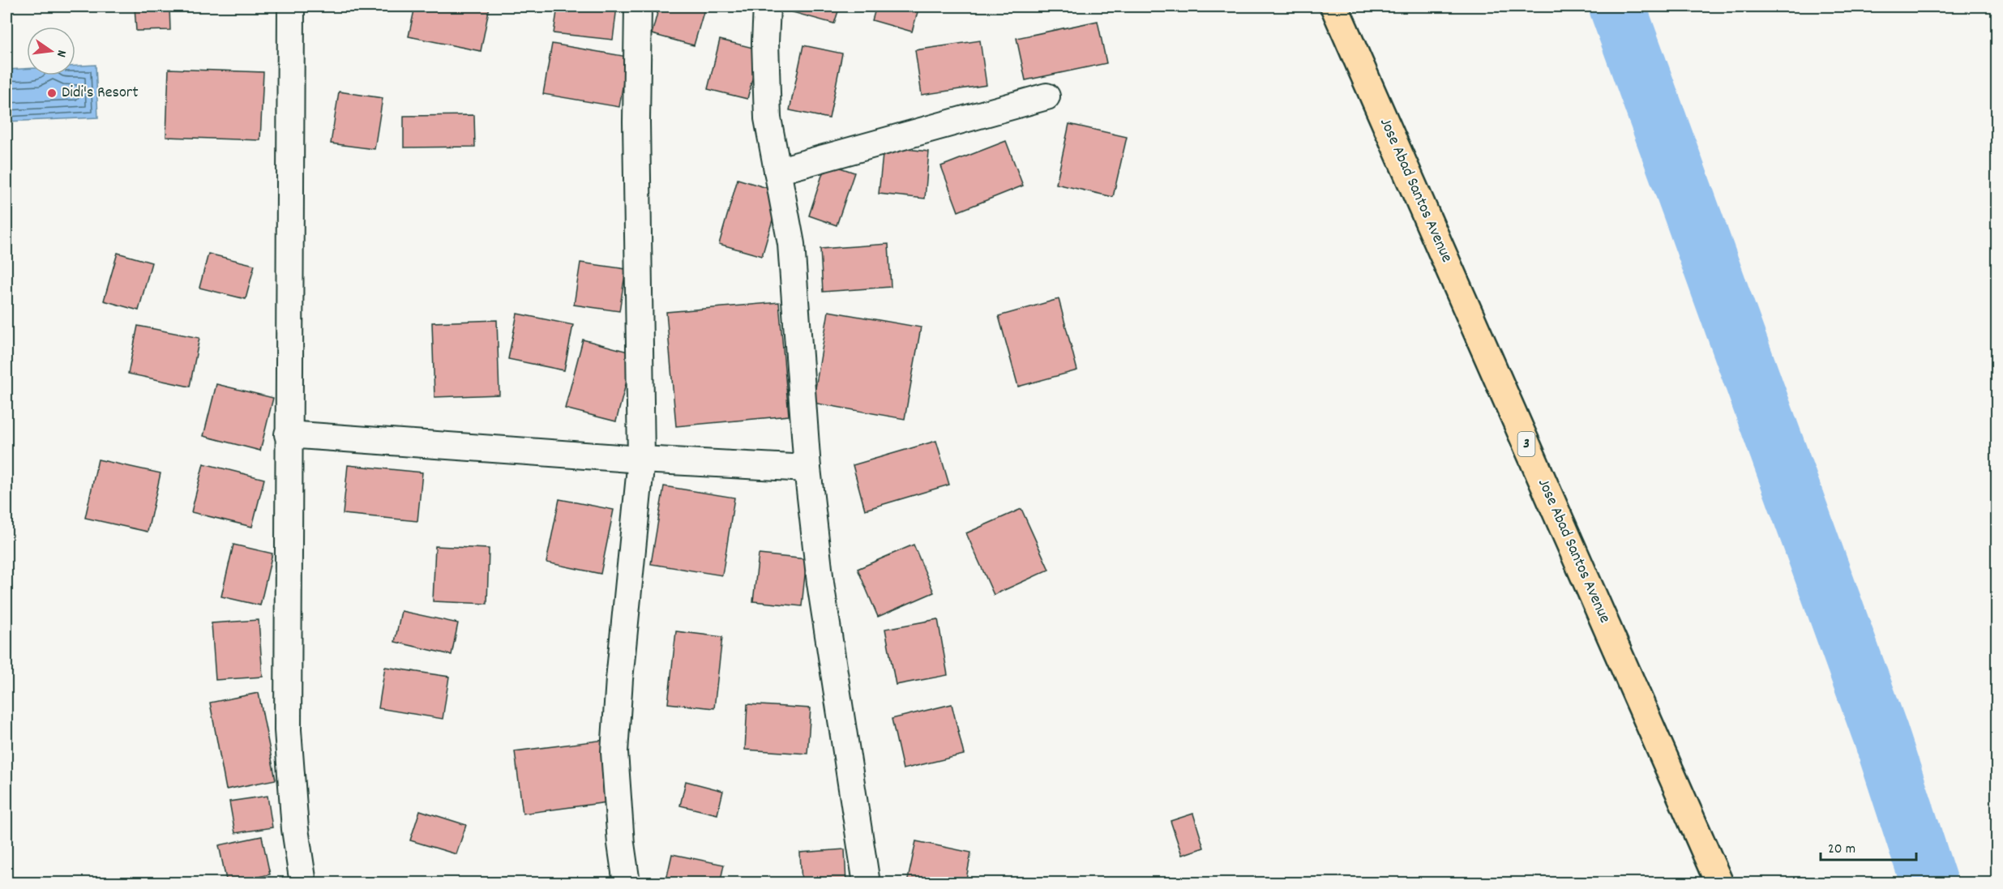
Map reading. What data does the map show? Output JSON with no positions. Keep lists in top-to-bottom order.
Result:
{
  "streets": {
    "highway": ["Jose Abad Santos Avenue", "3"]
  },
  "places": ["Didi's Resort"],
  "scale_bar": "20 m",
  "north": "right"
}
